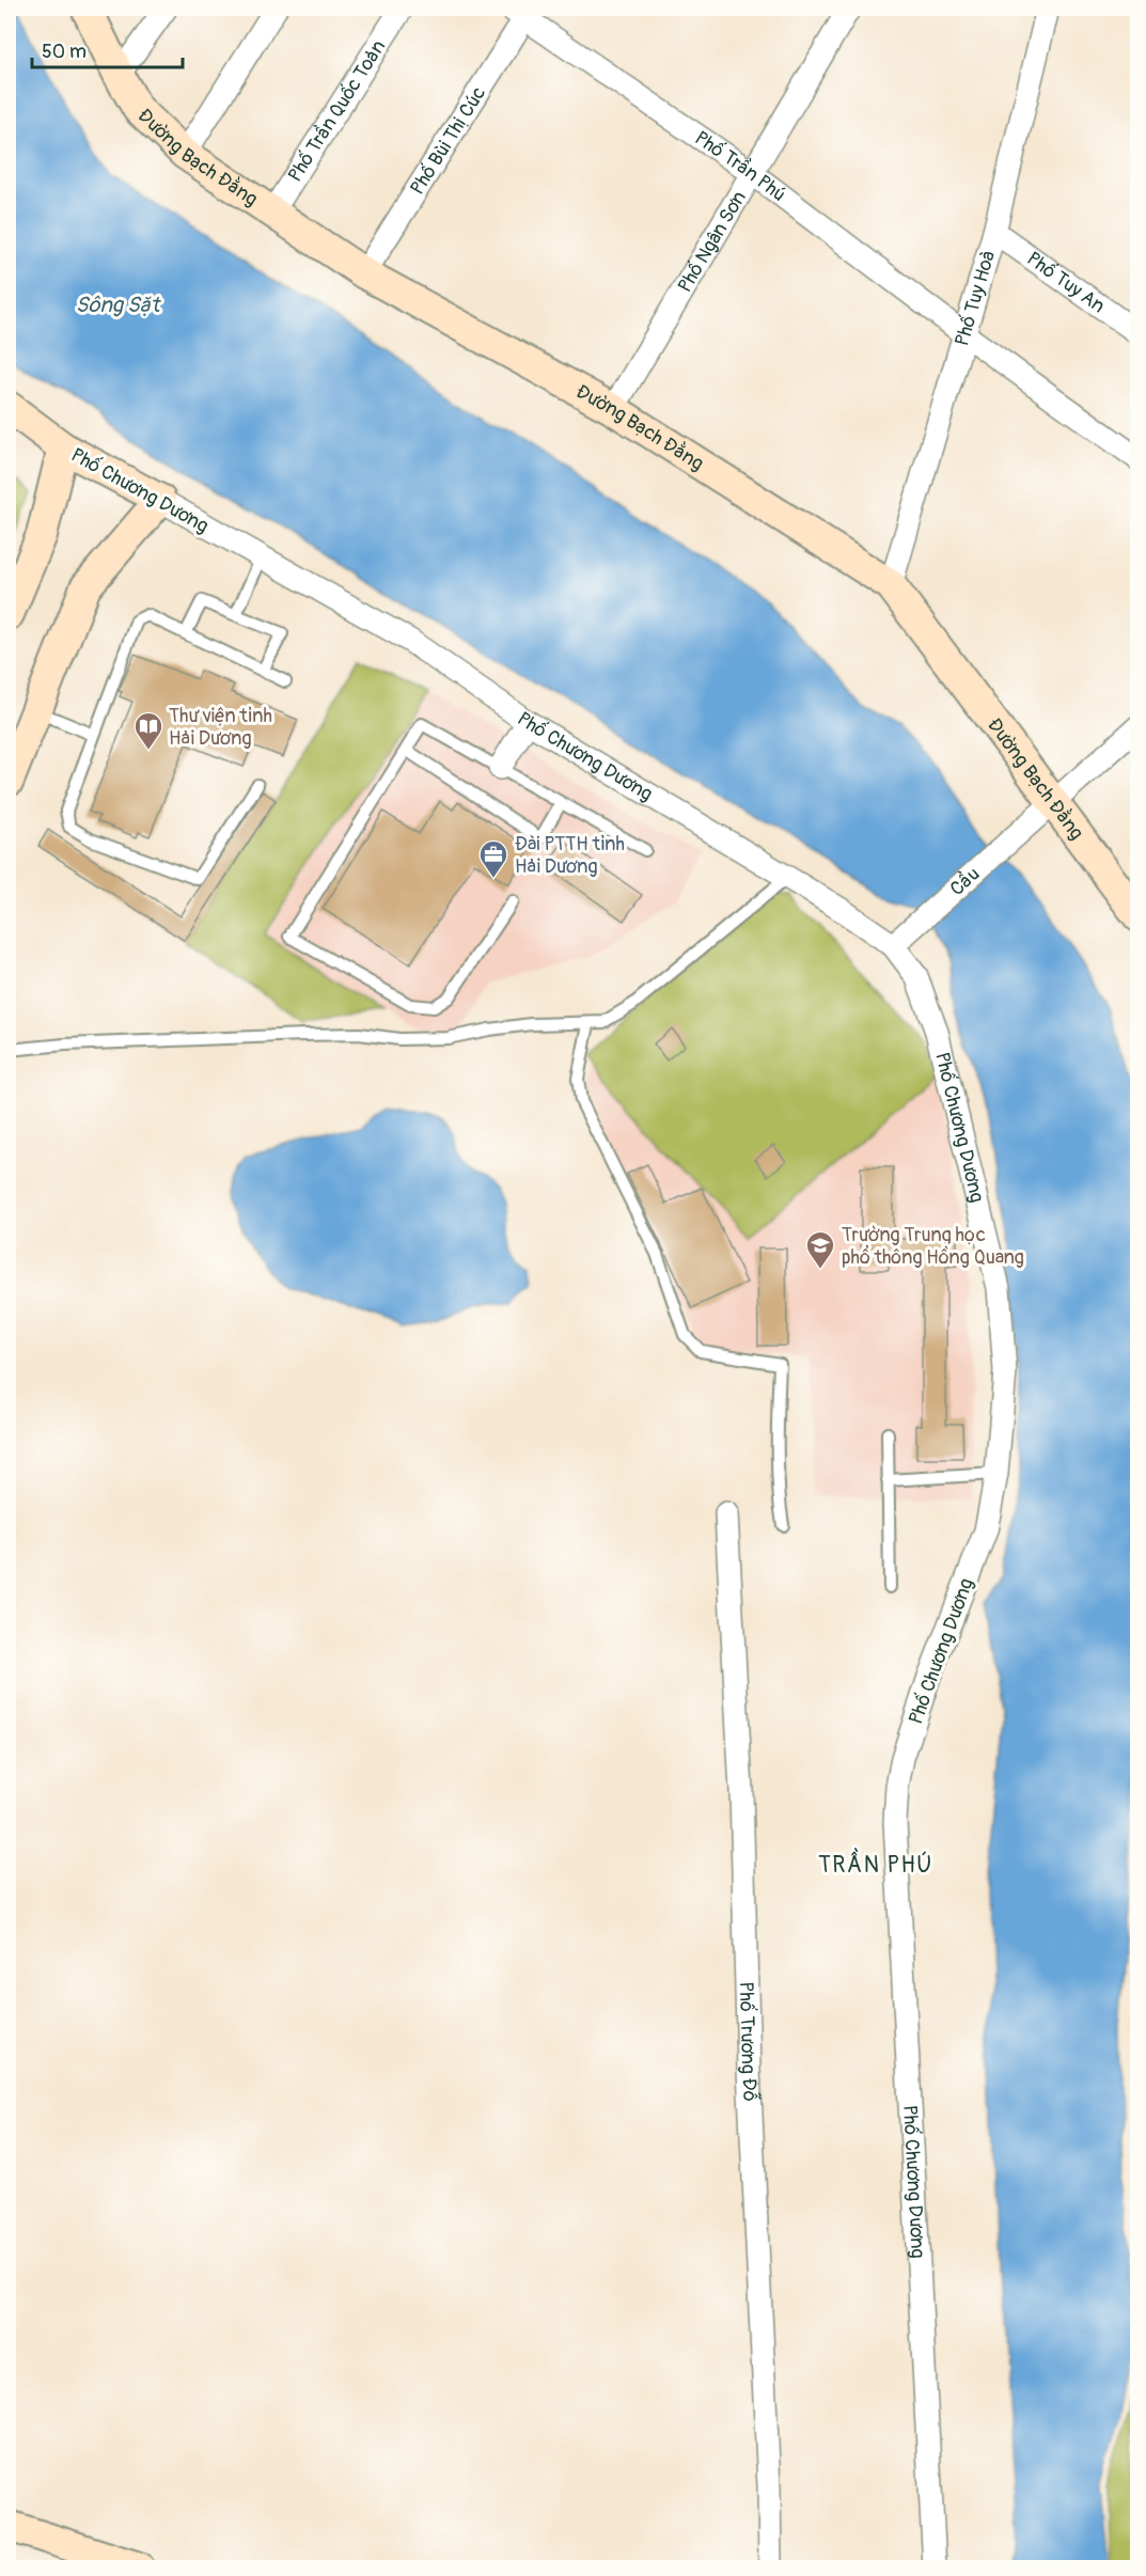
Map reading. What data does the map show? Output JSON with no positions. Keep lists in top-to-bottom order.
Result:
{
  "streets": {
    "main road": ["Đường Bạch Đằng", "Phố Chương Dương"],
    "street": [
      "Phố Trần Quốc Toản",
      "Phố Bùi Thị Cúc",
      "Phố Trần Phú",
      "Phố Ngân Sơn",
      "Phố Tuy An",
      "Phố Tuy Hoà",
      "Cầu",
      "Phố Trương Đỗ"
    ]
  },
  "crossings": [
    ["Phố Trần Quốc Toản", "Đường Bạch Đằng"],
    ["Phố Bùi Thị Cúc", "Đường Bạch Đằng"],
    ["Phố Bùi Thị Cúc", "Phố Trần Phú"],
    ["Đường Bạch Đằng", "Phố Ngân Sơn"],
    ["Đường Bạch Đằng", "Phố Tuy Hoà"],
    ["Đường Bạch Đằng", "Cầu"],
    ["Phố Trần Phú", "Phố Ngân Sơn"],
    ["Phố Trần Phú", "Phố Tuy Hoà"],
    ["Phố Tuy An", "Phố Tuy Hoà"],
    ["Phố Chương Dương", "Cầu"]
  ],
  "districts": ["TRẦN PHÚ"],
  "water": ["Sông Sặt"],
  "places": {
    "library": ["Thư viện tỉnh Hải Dương"],
    "office": ["Đài PTTH tỉnh Hải Dương"],
    "school or university": ["Trường Trung học phổ thông Hồng Quang"]
  },
  "scale_bar": "50 m"
}
